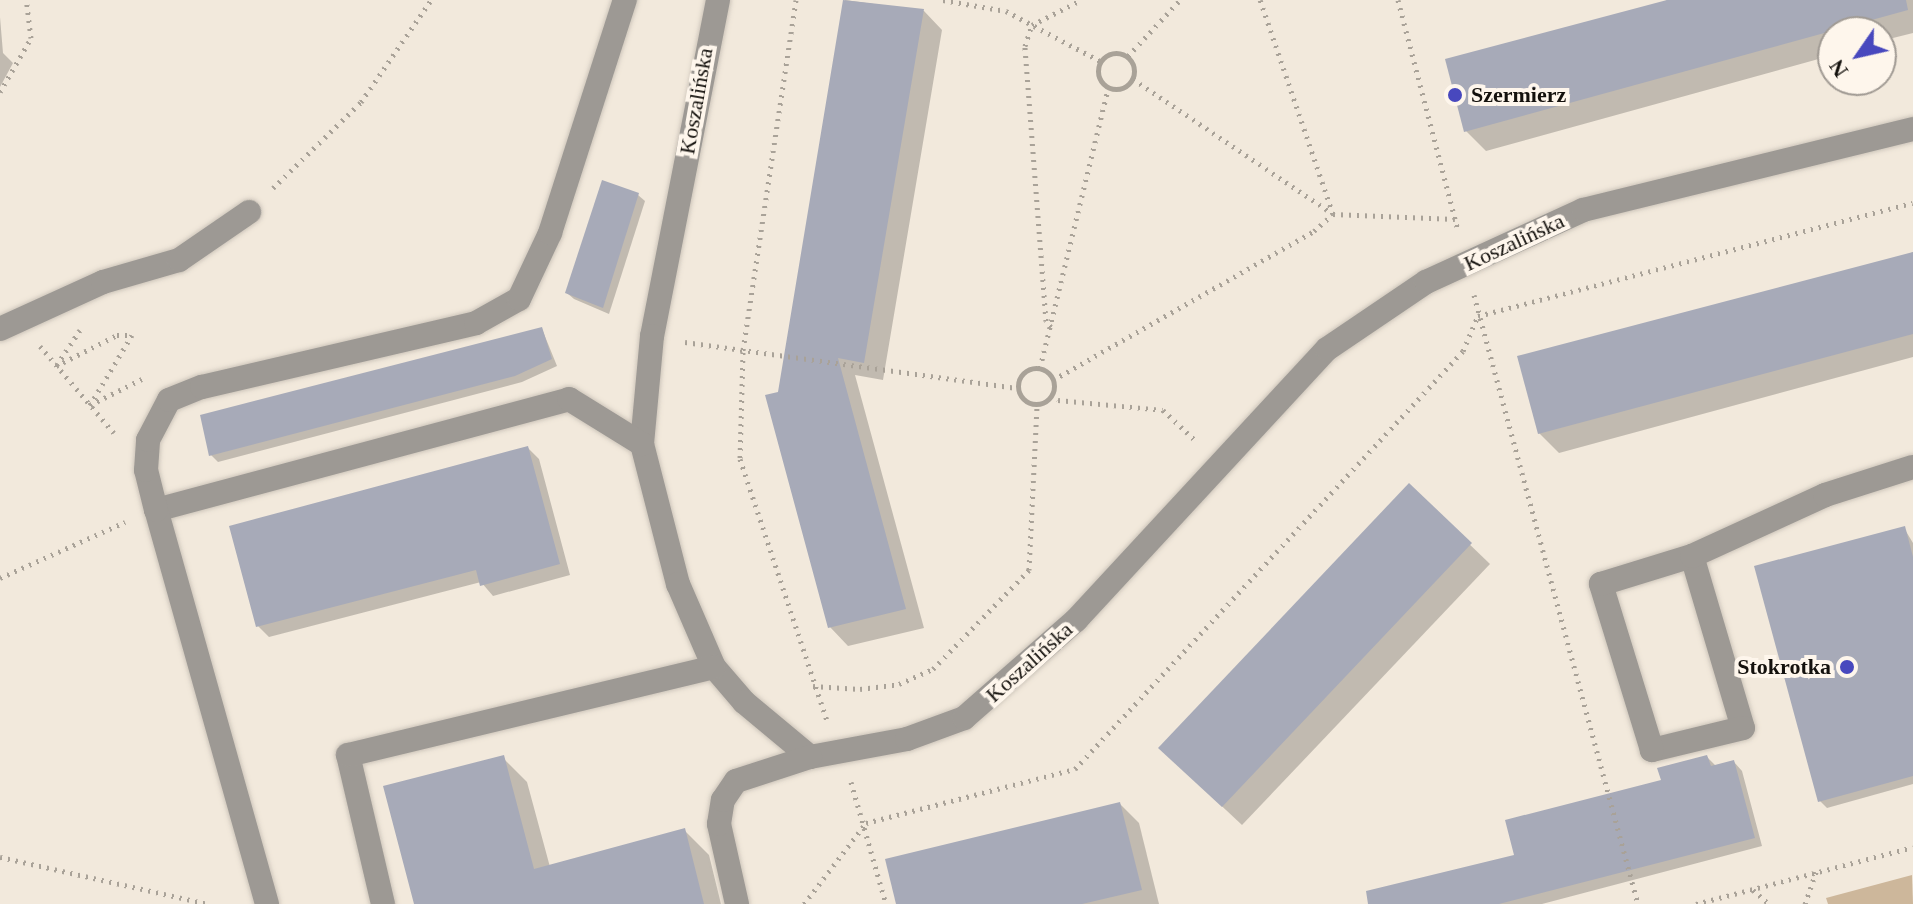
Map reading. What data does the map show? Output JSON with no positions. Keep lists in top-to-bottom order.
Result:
{
  "streets": {
    "street": ["Koszalińska"]
  },
  "places": ["Szermierz", "Stokrotka"],
  "north": "bottom left"
}
